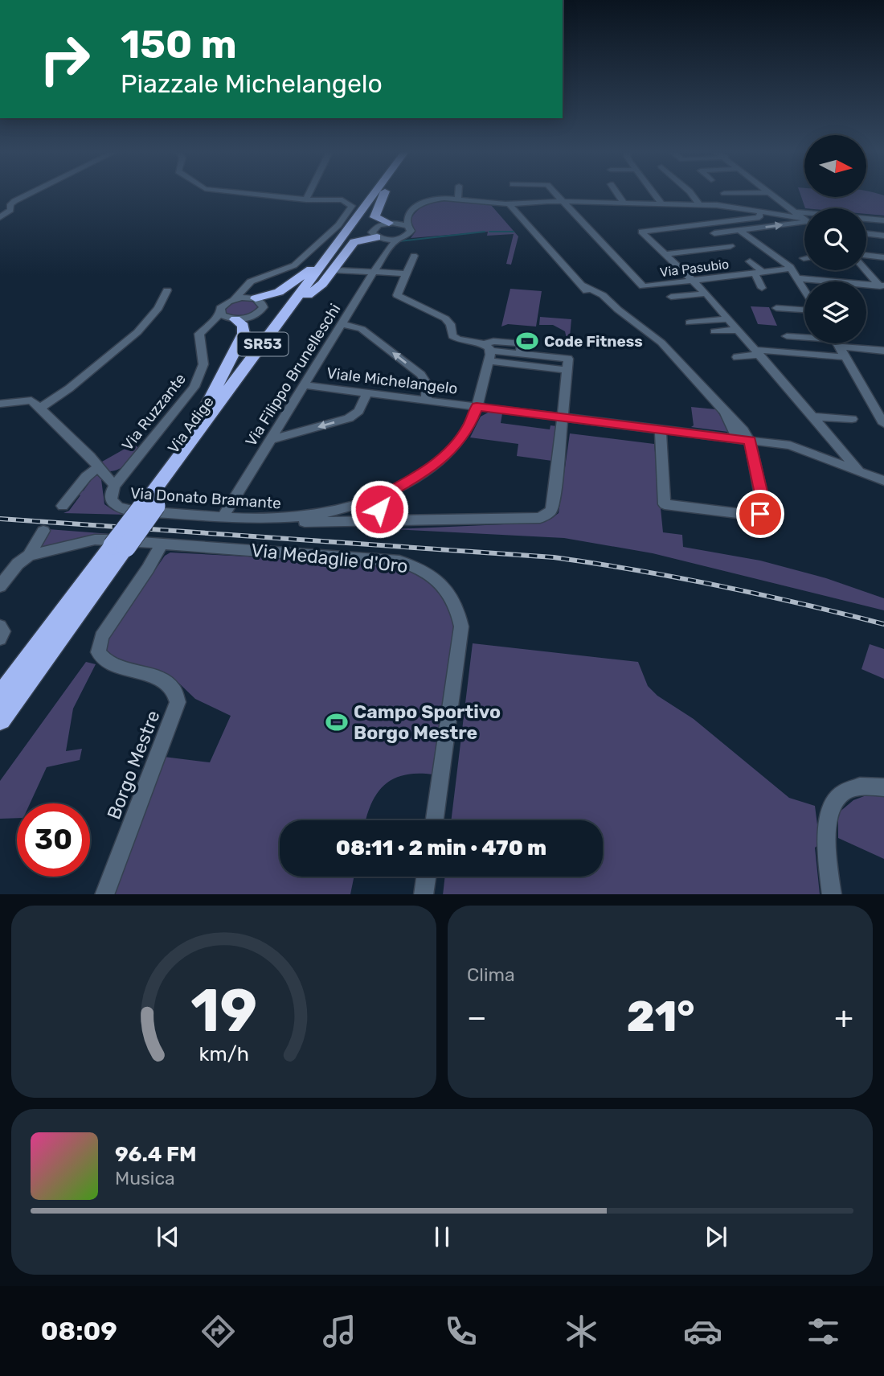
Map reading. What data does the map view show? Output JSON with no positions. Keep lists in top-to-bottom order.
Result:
{
  "streets": {
    "highway": ["SR53", "Via Adige"],
    "street": [
      "Via Pasubio",
      "Via Filippo Brunelleschi",
      "Viale Michelangelo",
      "Via Ruzzante",
      "Via Donato Bramante",
      "Via Medaglie d'Oro",
      "Borgo Mestre"
    ]
  },
  "crossings": [
    ["Via Filippo Brunelleschi", "Viale Michelangelo"],
    ["Via Filippo Brunelleschi", "Via Donato Bramante"],
    ["Viale Michelangelo", "Via Donato Bramante"],
    ["Via Ruzzante", "Via Donato Bramante"],
    ["Via Medaglie d'Oro", "Borgo Mestre"]
  ],
  "places": {
    "sports": ["Code Fitness", "Campo Sportivo Borgo Mestre"]
  },
  "north": "right",
  "page": {
    "turn": ["150 m", "Piazzale Michelangelo"],
    "limit": "30",
    "trip": "08:11 · 2 min · 470 m",
    "tile": "Clima",
    "heat": ["−", "21°", "+"],
    "song": ["96.4 FM", "Musica"],
    "tabs": "08:09",
    "gauge": ["19", "km/h"]
  }
}
